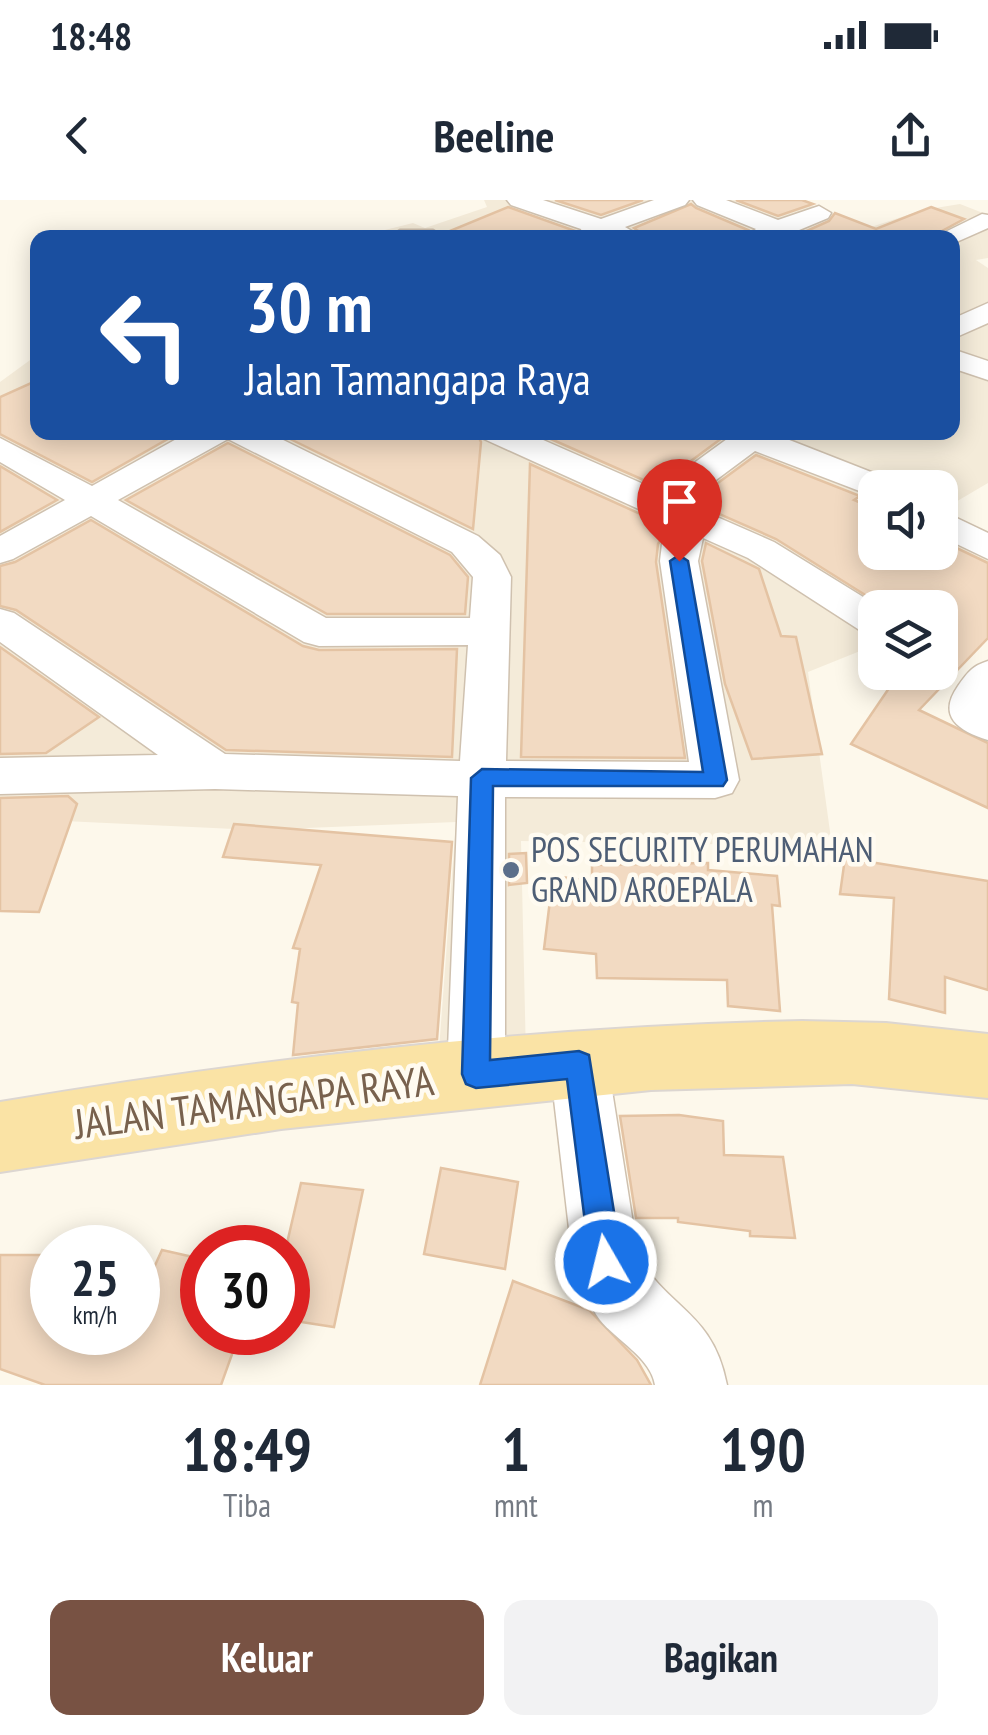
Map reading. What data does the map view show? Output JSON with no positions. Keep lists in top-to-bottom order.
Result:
{
  "streets": {
    "main road": ["JALAN TAMANGAPA RAYA"]
  },
  "places": ["POS SECURITY PERUMAHAN GRAND AROEPALA"],
  "page": {
    "status": "18:48",
    "header": "Beeline",
    "turn": ["30 m", "Jalan Tamangapa Raya"],
    "speed": "25 km/h",
    "limit": "30",
    "eta": [
      "18:49",
      "Tiba",
      "1",
      "mnt",
      "190",
      "m"
    ],
    "buttons": ["Keluar", "Bagikan"]
  }
}
